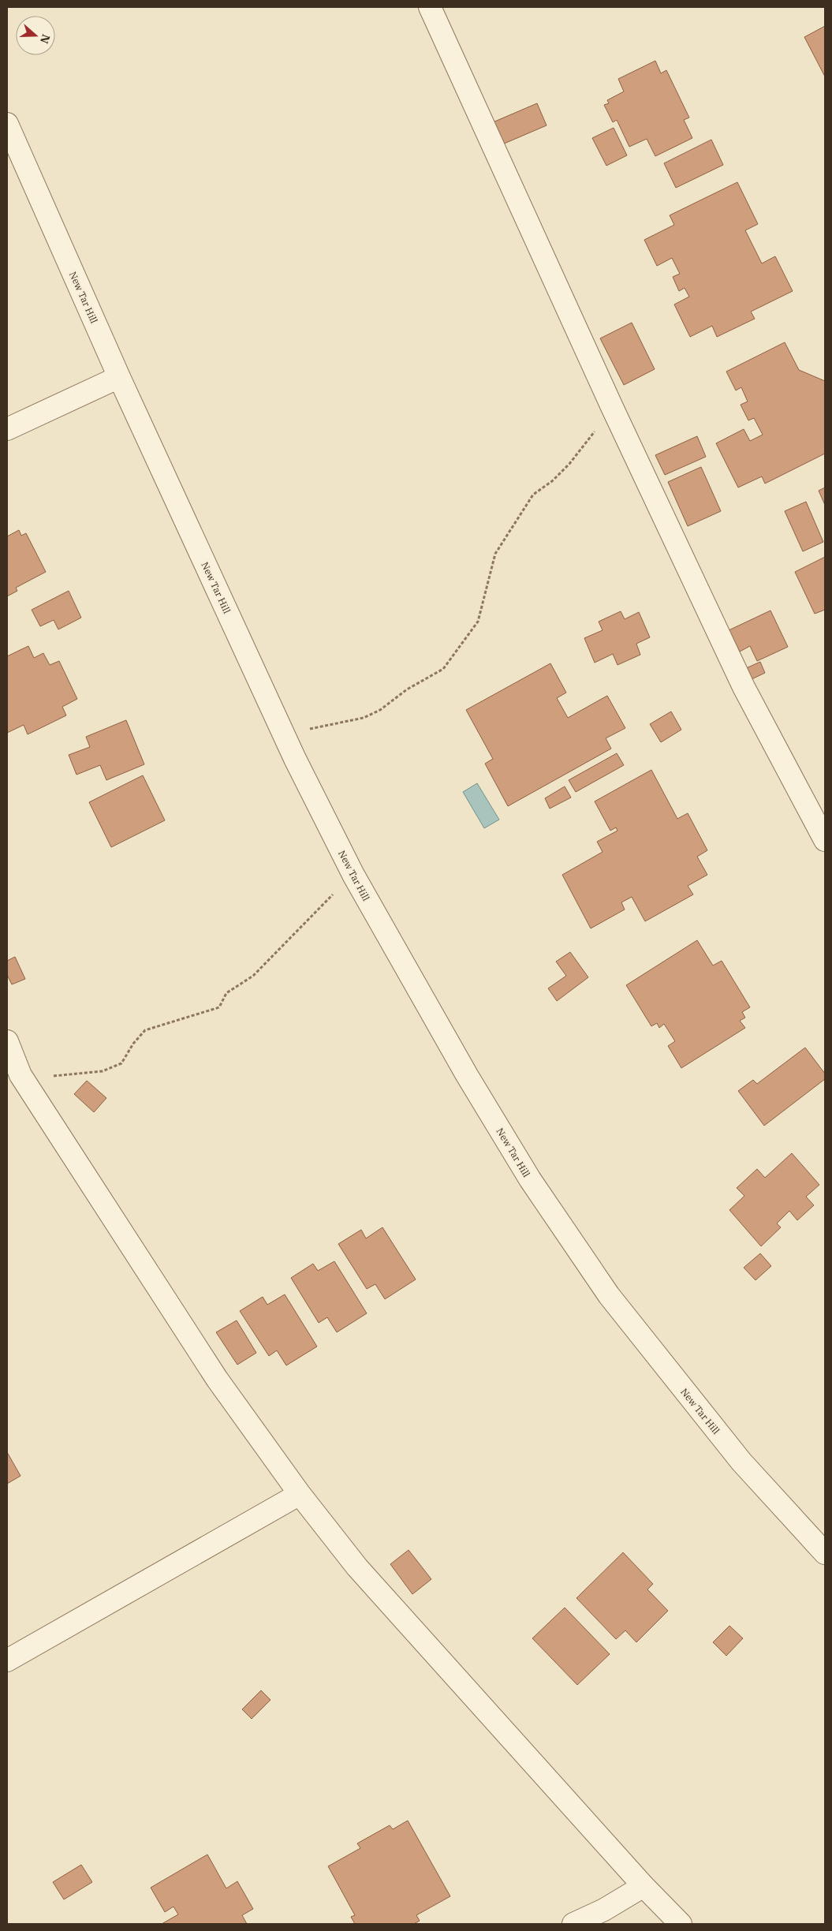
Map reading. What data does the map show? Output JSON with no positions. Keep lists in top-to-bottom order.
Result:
{
  "streets": {
    "street": ["New Tar Hill"]
  },
  "north": "right"
}
